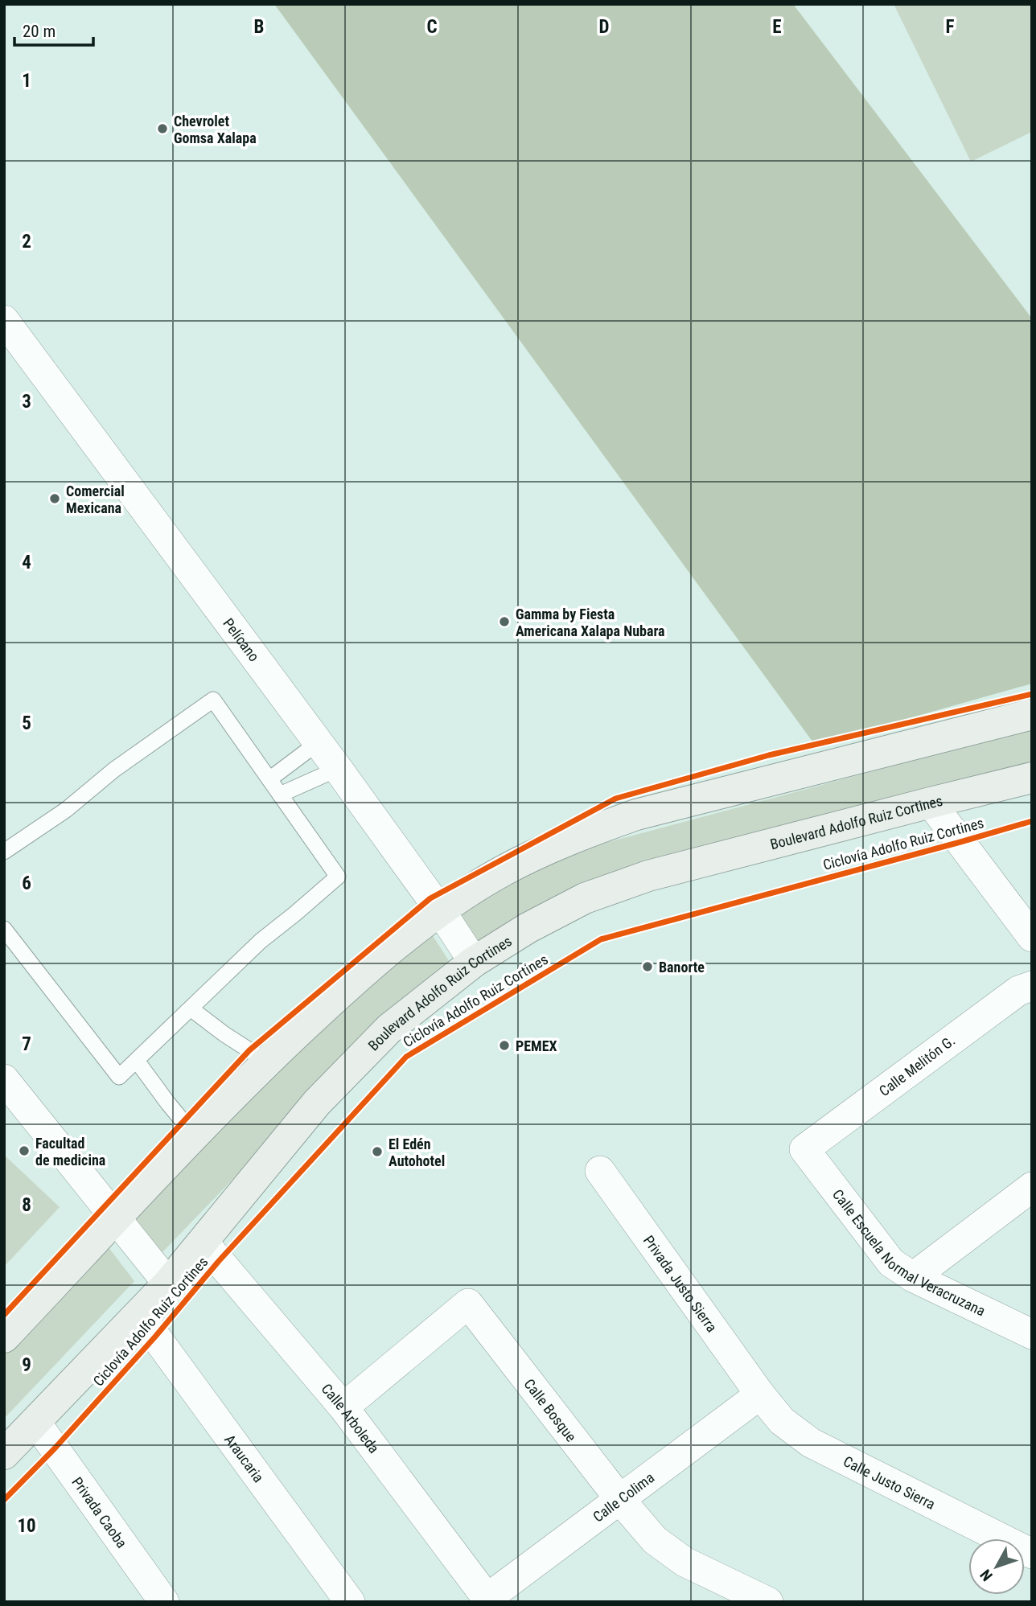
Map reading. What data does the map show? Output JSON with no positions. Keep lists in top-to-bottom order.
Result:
{
  "streets": {
    "main road": ["Boulevard Adolfo Ruiz Cortines"],
    "street": [
      "Pelícano",
      "Calle Melitón G.",
      "Calle Escuela Normal Veracruzana",
      "Privada Justo Sierra",
      "Calle Bosque",
      "Calle Arboleda",
      "Araucaria",
      "Calle Justo Sierra",
      "Calle Colima",
      "Privada Caoba"
    ],
    "cycle path": ["Ciclovía Adolfo Ruiz Cortines"]
  },
  "crossings": [
    ["Pelícano", "Boulevard Adolfo Ruiz Cortines"],
    ["Boulevard Adolfo Ruiz Cortines", "Calle Arboleda"],
    ["Boulevard Adolfo Ruiz Cortines", "Araucaria"],
    ["Boulevard Adolfo Ruiz Cortines", "Privada Caoba"],
    ["Calle Melitón G.", "Calle Escuela Normal Veracruzana"],
    ["Privada Justo Sierra", "Calle Justo Sierra"],
    ["Privada Justo Sierra", "Calle Colima"],
    ["Calle Bosque", "Calle Arboleda"],
    ["Calle Bosque", "Calle Colima"],
    ["Calle Arboleda", "Calle Colima"],
    ["Calle Justo Sierra", "Calle Colima"]
  ],
  "places": [
    "Chevrolet Gomsa Xalapa",
    "Comercial Mexicana",
    "Gamma by Fiesta Americana Xalapa Nubara",
    "Banorte",
    "PEMEX",
    "Facultad de medicina",
    "El Edén Autohotel"
  ],
  "scale_bar": "20 m",
  "north": "bottom left",
  "grid": {
    "columns": [
      "B",
      "C",
      "D",
      "E",
      "F"
    ],
    "rows": [
      "1",
      "2",
      "3",
      "4",
      "5",
      "6",
      "7",
      "8",
      "9",
      "10"
    ]
  }
}
